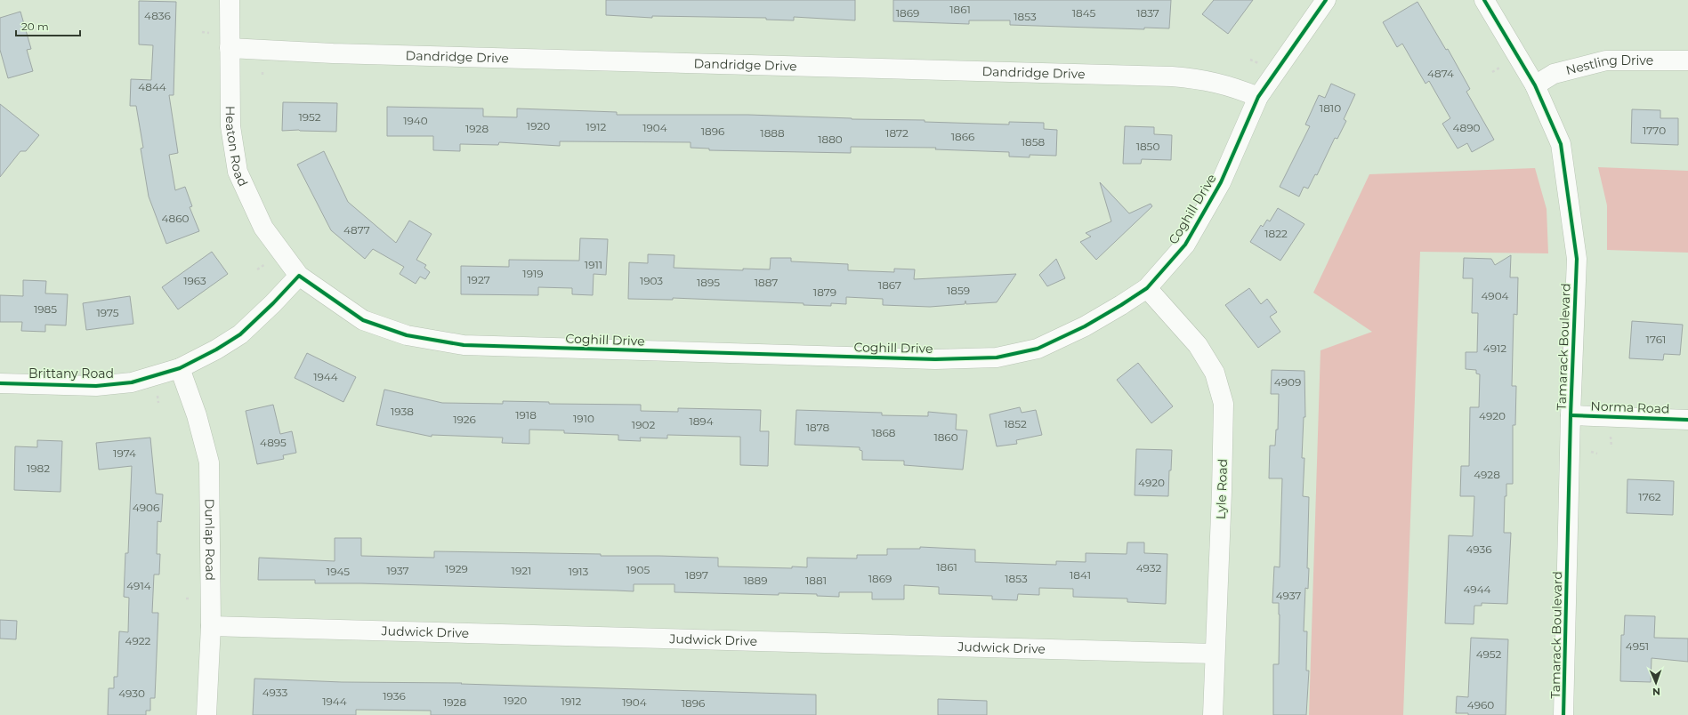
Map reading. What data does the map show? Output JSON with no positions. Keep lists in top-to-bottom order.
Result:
{
  "streets": {
    "street": [
      "Dandridge Drive",
      "Nestling Drive",
      "Heaton Road",
      "Coghill Drive",
      "Tamarack Boulevard",
      "Brittany Road",
      "Norma Road",
      "Lyle Road",
      "Dunlap Road",
      "Judwick Drive"
    ]
  },
  "crossings": [
    ["Dandridge Drive", "Heaton Road"],
    ["Dandridge Drive", "Coghill Drive"],
    ["Nestling Drive", "Tamarack Boulevard"],
    ["Heaton Road", "Coghill Drive"],
    ["Heaton Road", "Brittany Road"],
    ["Coghill Drive", "Brittany Road"],
    ["Coghill Drive", "Lyle Road"],
    ["Tamarack Boulevard", "Norma Road"],
    ["Brittany Road", "Dunlap Road"],
    ["Lyle Road", "Judwick Drive"],
    ["Dunlap Road", "Judwick Drive"]
  ],
  "house_numbers": [
    "1861",
    "1869",
    "1845",
    "1837",
    "4836",
    "1853",
    "4874",
    "4844",
    "1810",
    "1952",
    "1940",
    "1920",
    "1912",
    "1904",
    "4890",
    "1928",
    "1770",
    "1896",
    "1888",
    "1872",
    "1866",
    "1880",
    "1858",
    "1850",
    "4860",
    "4877",
    "1822",
    "1911",
    "1919",
    "1927",
    "1963",
    "1903",
    "1895",
    "1887",
    "1867",
    "1859",
    "1879",
    "4904",
    "1985",
    "1975",
    "1761",
    "4912",
    "1944",
    "4909",
    "1938",
    "1918",
    "4920",
    "1910",
    "1926",
    "1894",
    "1852",
    "1902",
    "1878",
    "1868",
    "1860",
    "4895",
    "1974",
    "1982",
    "4928",
    "4920",
    "1762",
    "4906",
    "4936",
    "1861",
    "4932",
    "1929",
    "1905",
    "1937",
    "1921",
    "1945",
    "1913",
    "1897",
    "1841",
    "1869",
    "1853",
    "1889",
    "1881",
    "4914",
    "4944",
    "4937",
    "4922",
    "4951",
    "4952",
    "4933",
    "4930",
    "1936",
    "1920",
    "1944",
    "1912",
    "1928",
    "1904",
    "1896",
    "4960"
  ],
  "scale_bar": "20 m",
  "north": "bottom"
}
